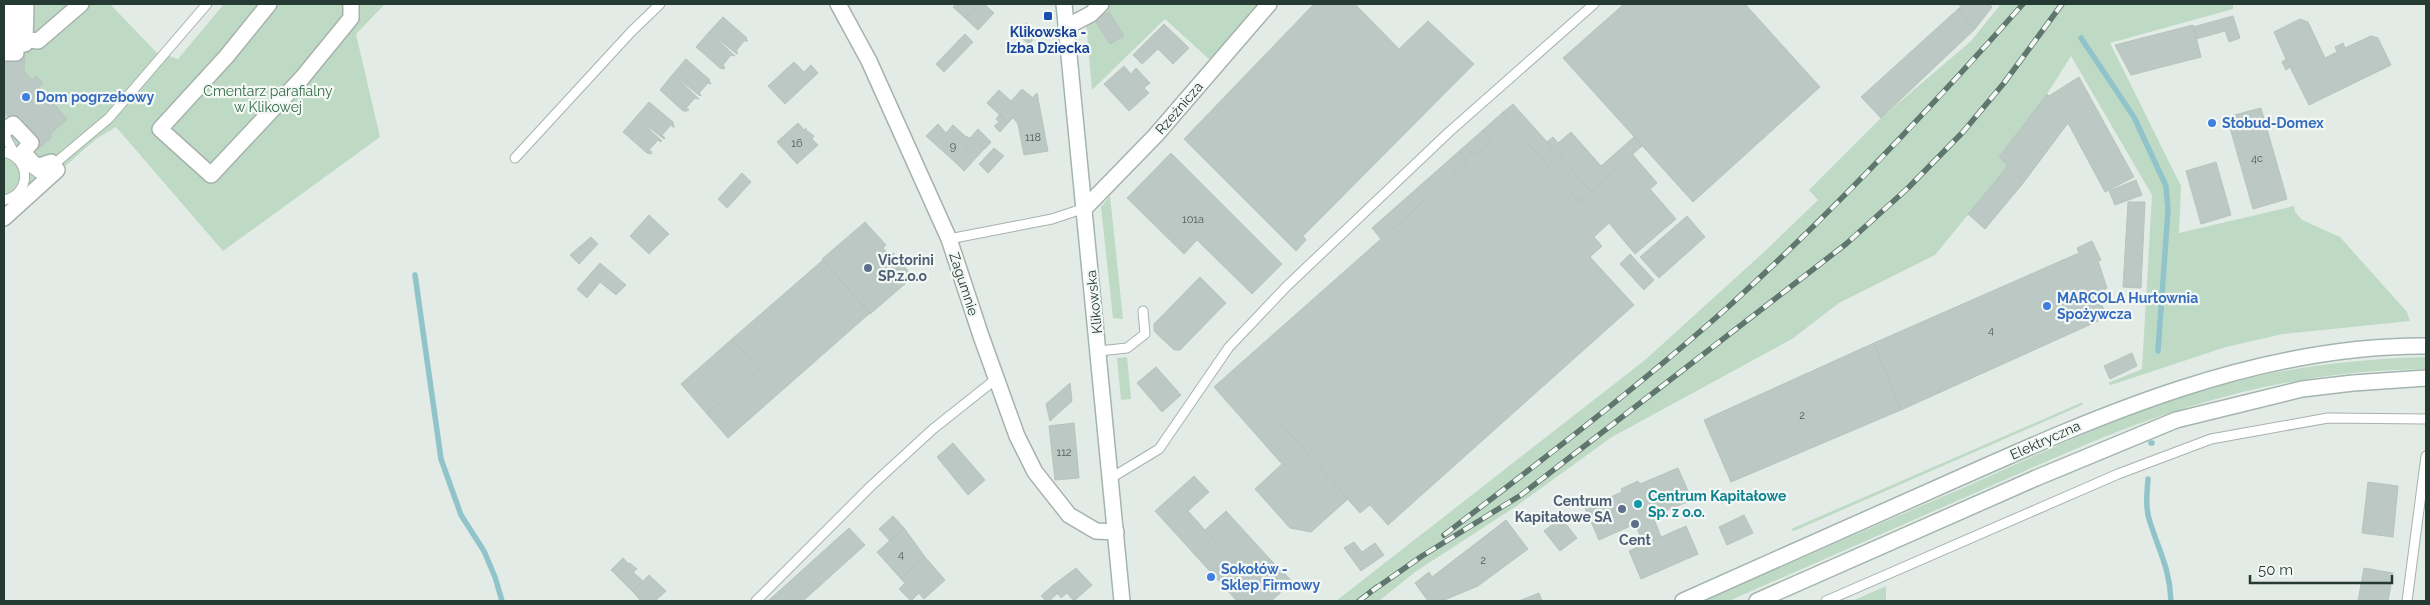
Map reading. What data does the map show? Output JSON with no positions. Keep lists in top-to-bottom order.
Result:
{
  "streets": {
    "street": [
      "Rzeźnicza",
      "Zagumnie",
      "Klikowska",
      "Elektryczna"
    ]
  },
  "crossings": [
    ["Rzeźnicza", "Klikowska"],
    ["Zagumnie", "Klikowska"]
  ],
  "parks": ["Cmentarz parafialny w Klikowej"],
  "places": {
    "transit": ["Klikowska - Izba Dziecka"],
    "other": [
      "Dom pogrzebowy",
      "Stobud-Domex",
      "Victorini SP.z.o.o",
      "MARCOLA Hurtownia Spożywcza",
      "Centrum Kapitałowe Sp. z o.o.",
      "Centrum Kapitałowe SA",
      "Cent",
      "Sokołów - Sklep Firmowy"
    ]
  },
  "house_numbers": [
    "118",
    "16",
    "9",
    "4c",
    "101a",
    "4",
    "2",
    "112",
    "4",
    "2"
  ],
  "scale_bar": "50 m"
}
